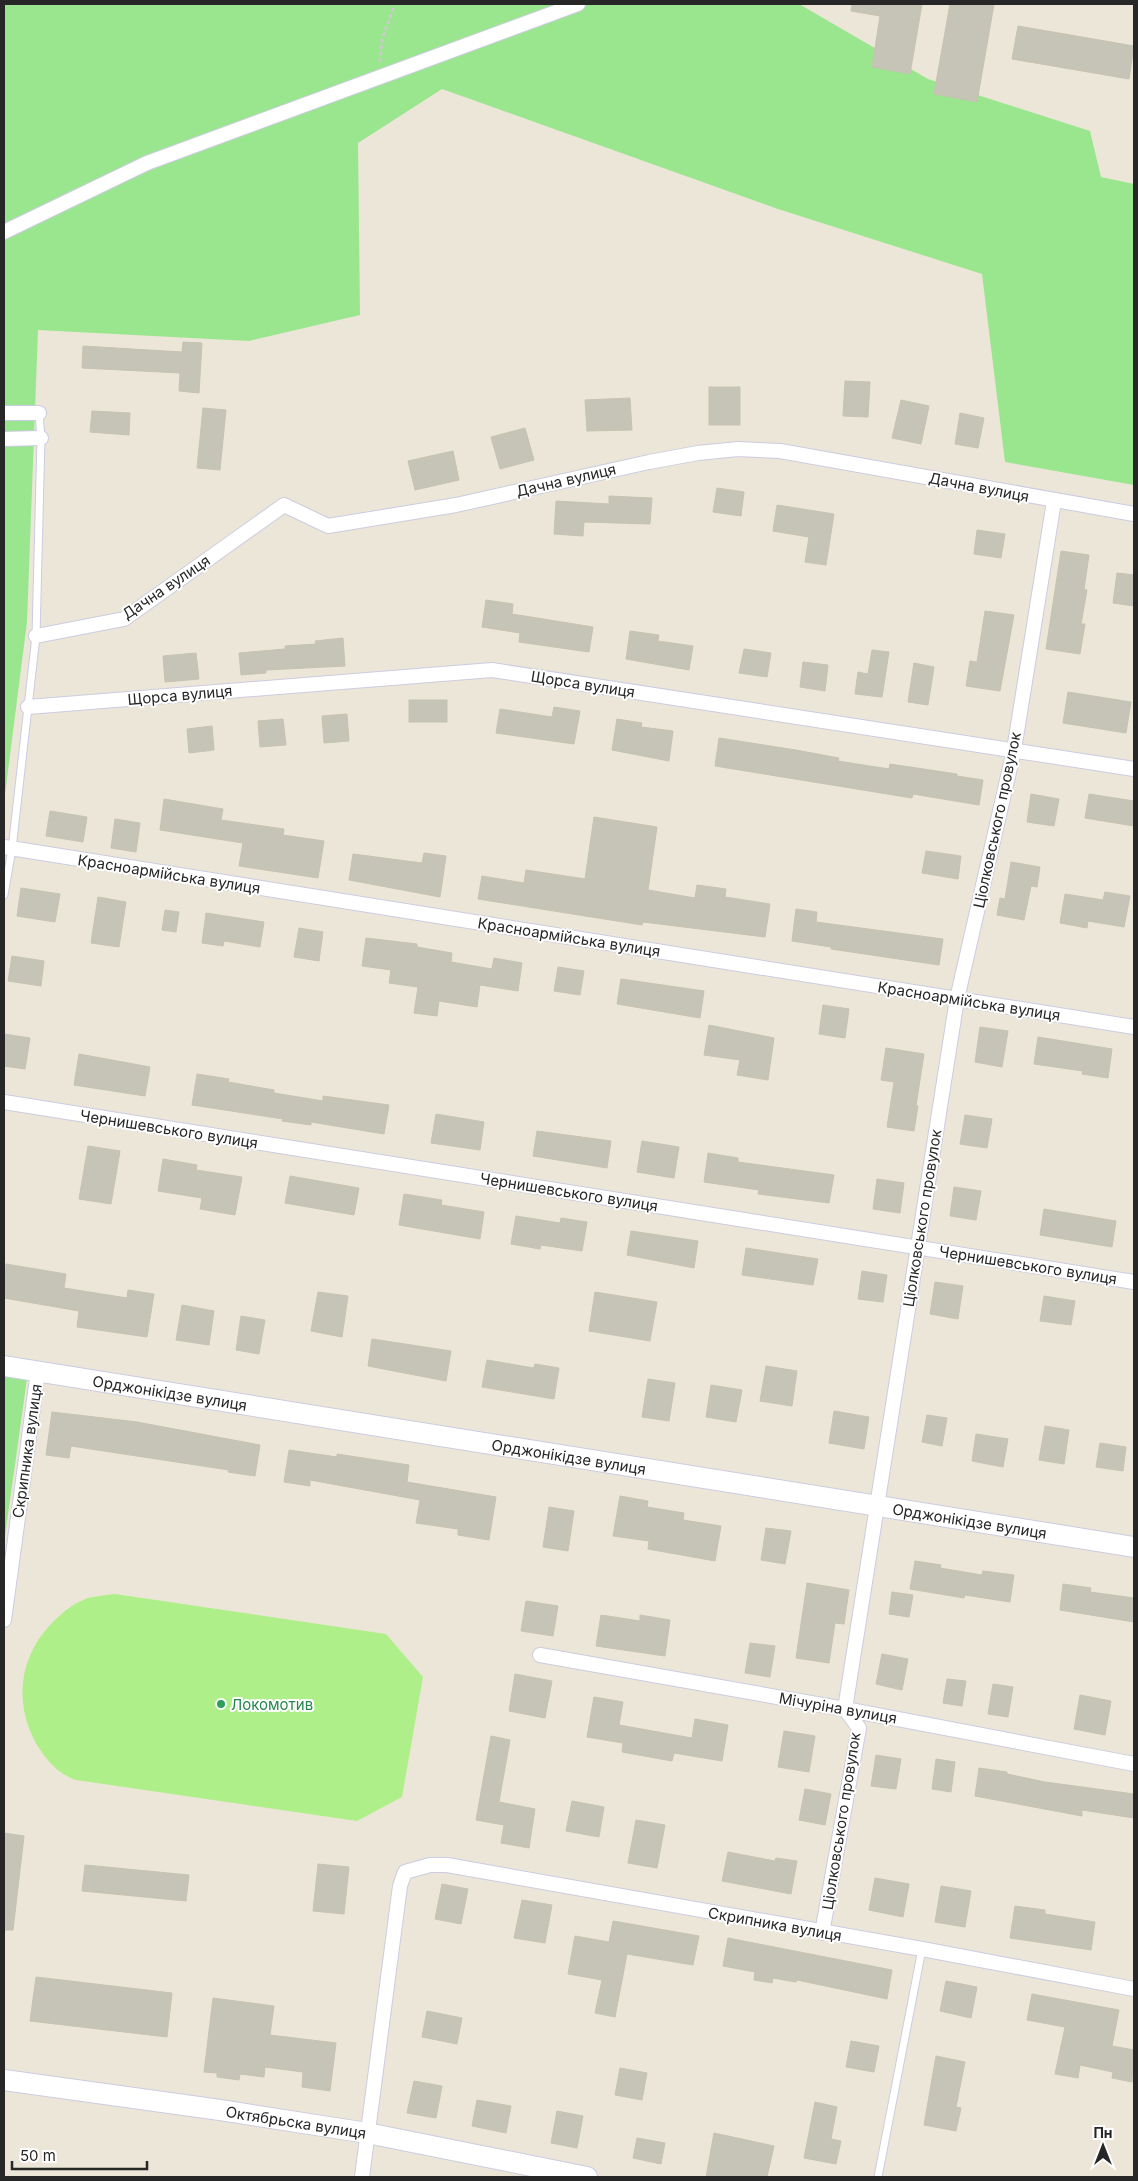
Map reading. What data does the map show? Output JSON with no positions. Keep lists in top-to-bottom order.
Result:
{
  "streets": {
    "main road": ["Орджонікідзе вулиця", "Октябрьска вулиця"],
    "street": [
      "Дачна вулиця",
      "Щорса вулиця",
      "Ціолковського провулок",
      "Красноармійська вулиця",
      "Чернишевського вулиця",
      "Скрипника вулиця",
      "Мічуріна вулиця"
    ]
  },
  "crossings": [
    ["Дачна вулиця", "Ціолковського провулок"],
    ["Щорса вулиця", "Ціолковського провулок"],
    ["Ціолковського провулок", "Красноармійська вулиця"],
    ["Ціолковського провулок", "Чернишевського вулиця"],
    ["Ціолковського провулок", "Орджонікідзе вулиця"],
    ["Ціолковського провулок", "Скрипника вулиця"],
    ["Ціолковського провулок", "Мічуріна вулиця"],
    ["Орджонікідзе вулиця", "Скрипника вулиця"],
    ["Скрипника вулиця", "Октябрьска вулиця"]
  ],
  "places": ["Локомотив"],
  "scale_bar": "50 m",
  "north": "top"
}
